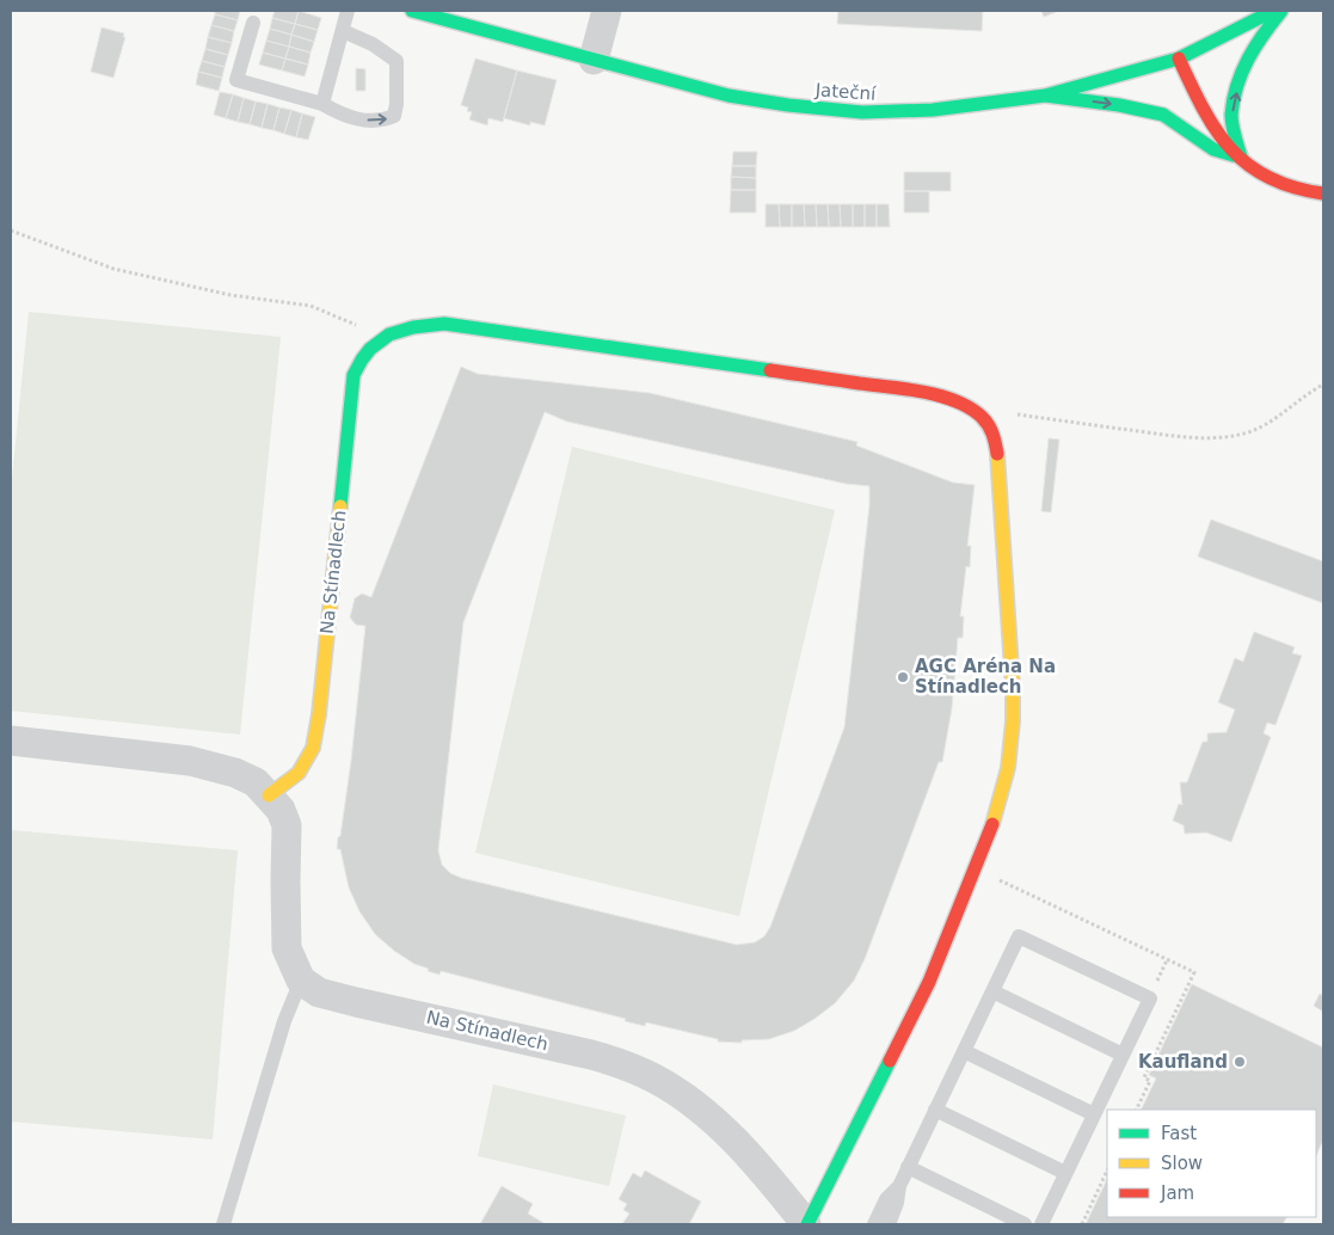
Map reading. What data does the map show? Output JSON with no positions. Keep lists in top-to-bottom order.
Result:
{
  "streets": {
    "main road": ["Jateční", "Na Stínadlech"]
  },
  "places": ["AGC Aréna Na Stínadlech", "Kaufland"],
  "legend": ["Fast", "Slow", "Jam"]
}
